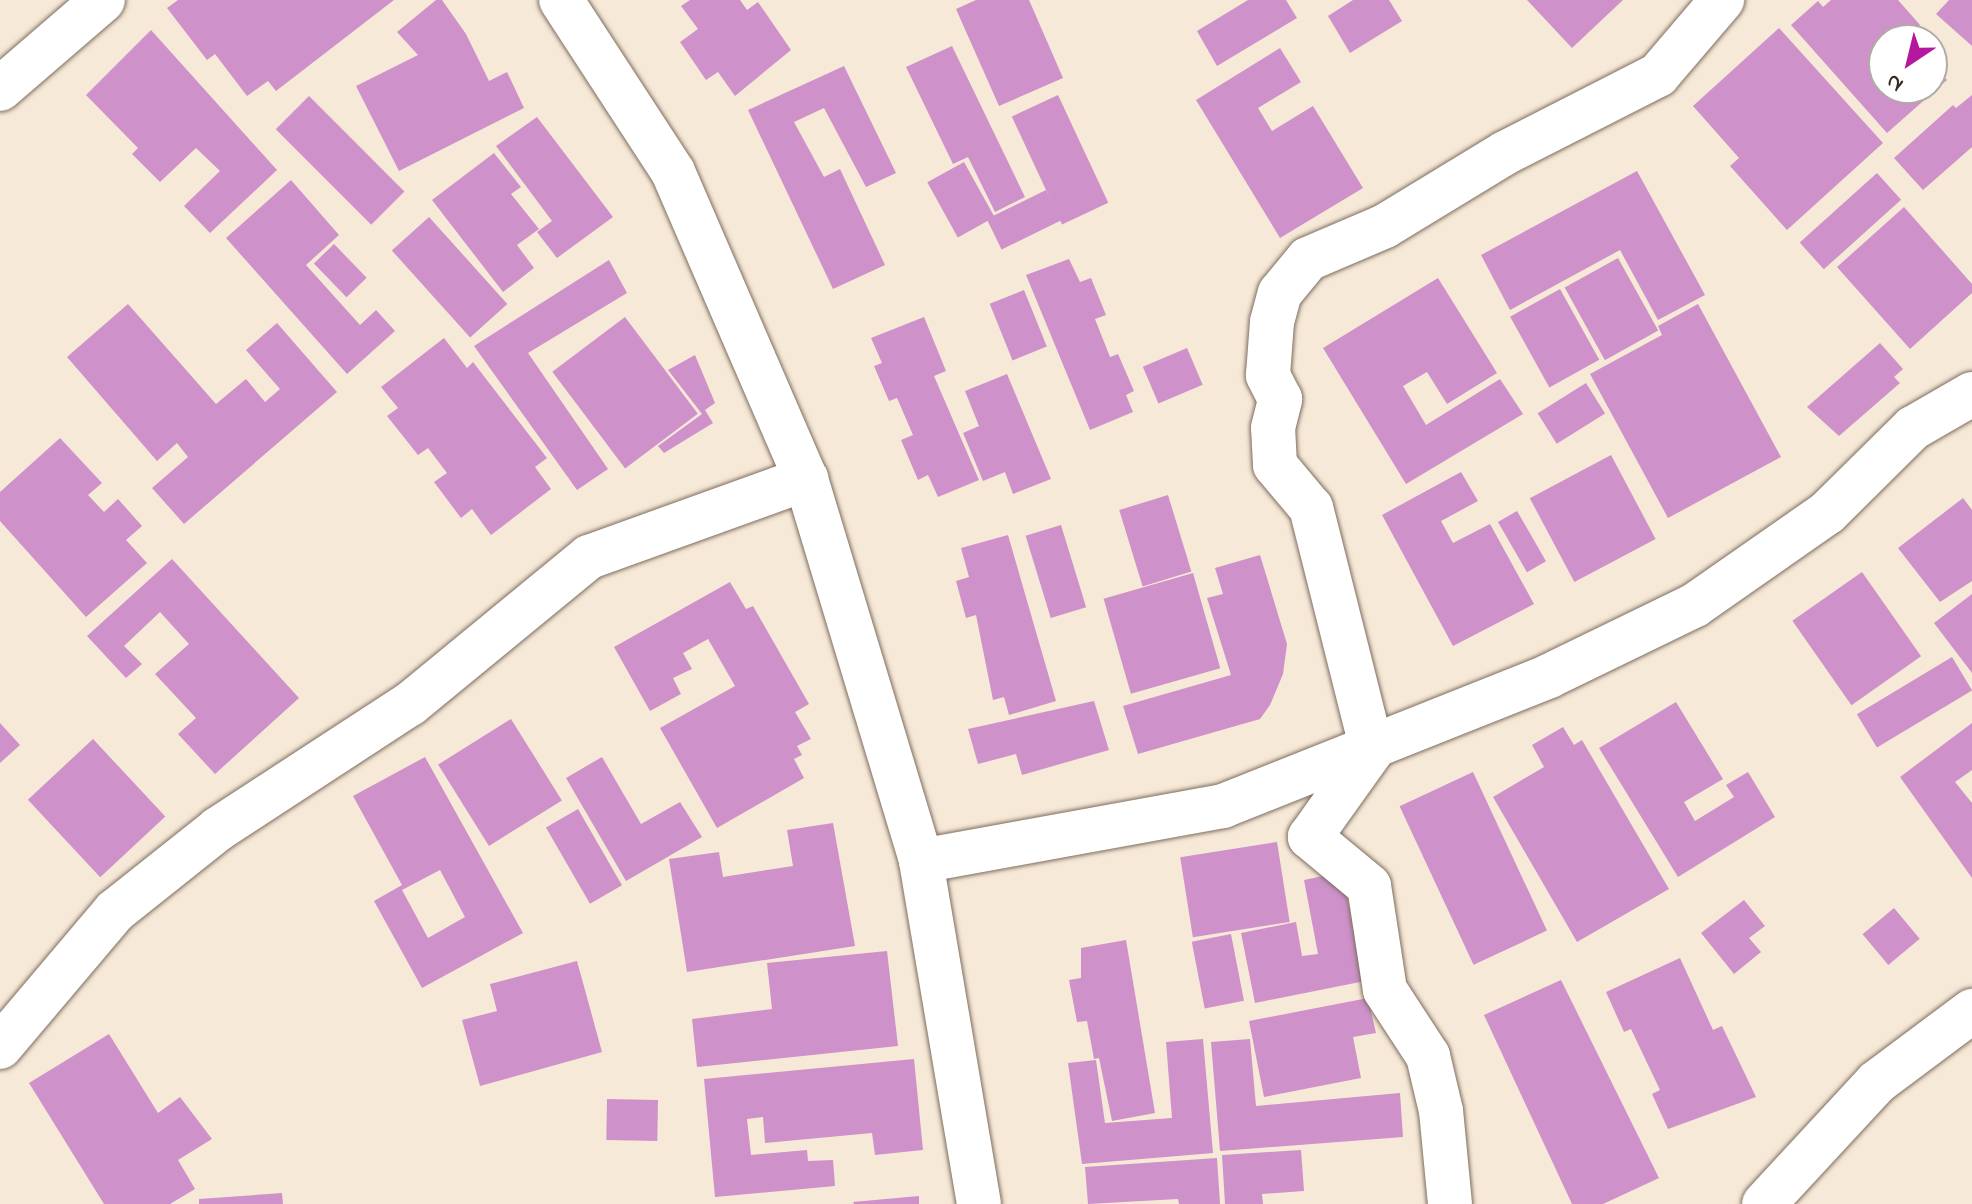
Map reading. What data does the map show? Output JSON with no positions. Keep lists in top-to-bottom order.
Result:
{
  "north": "bottom left"
}
